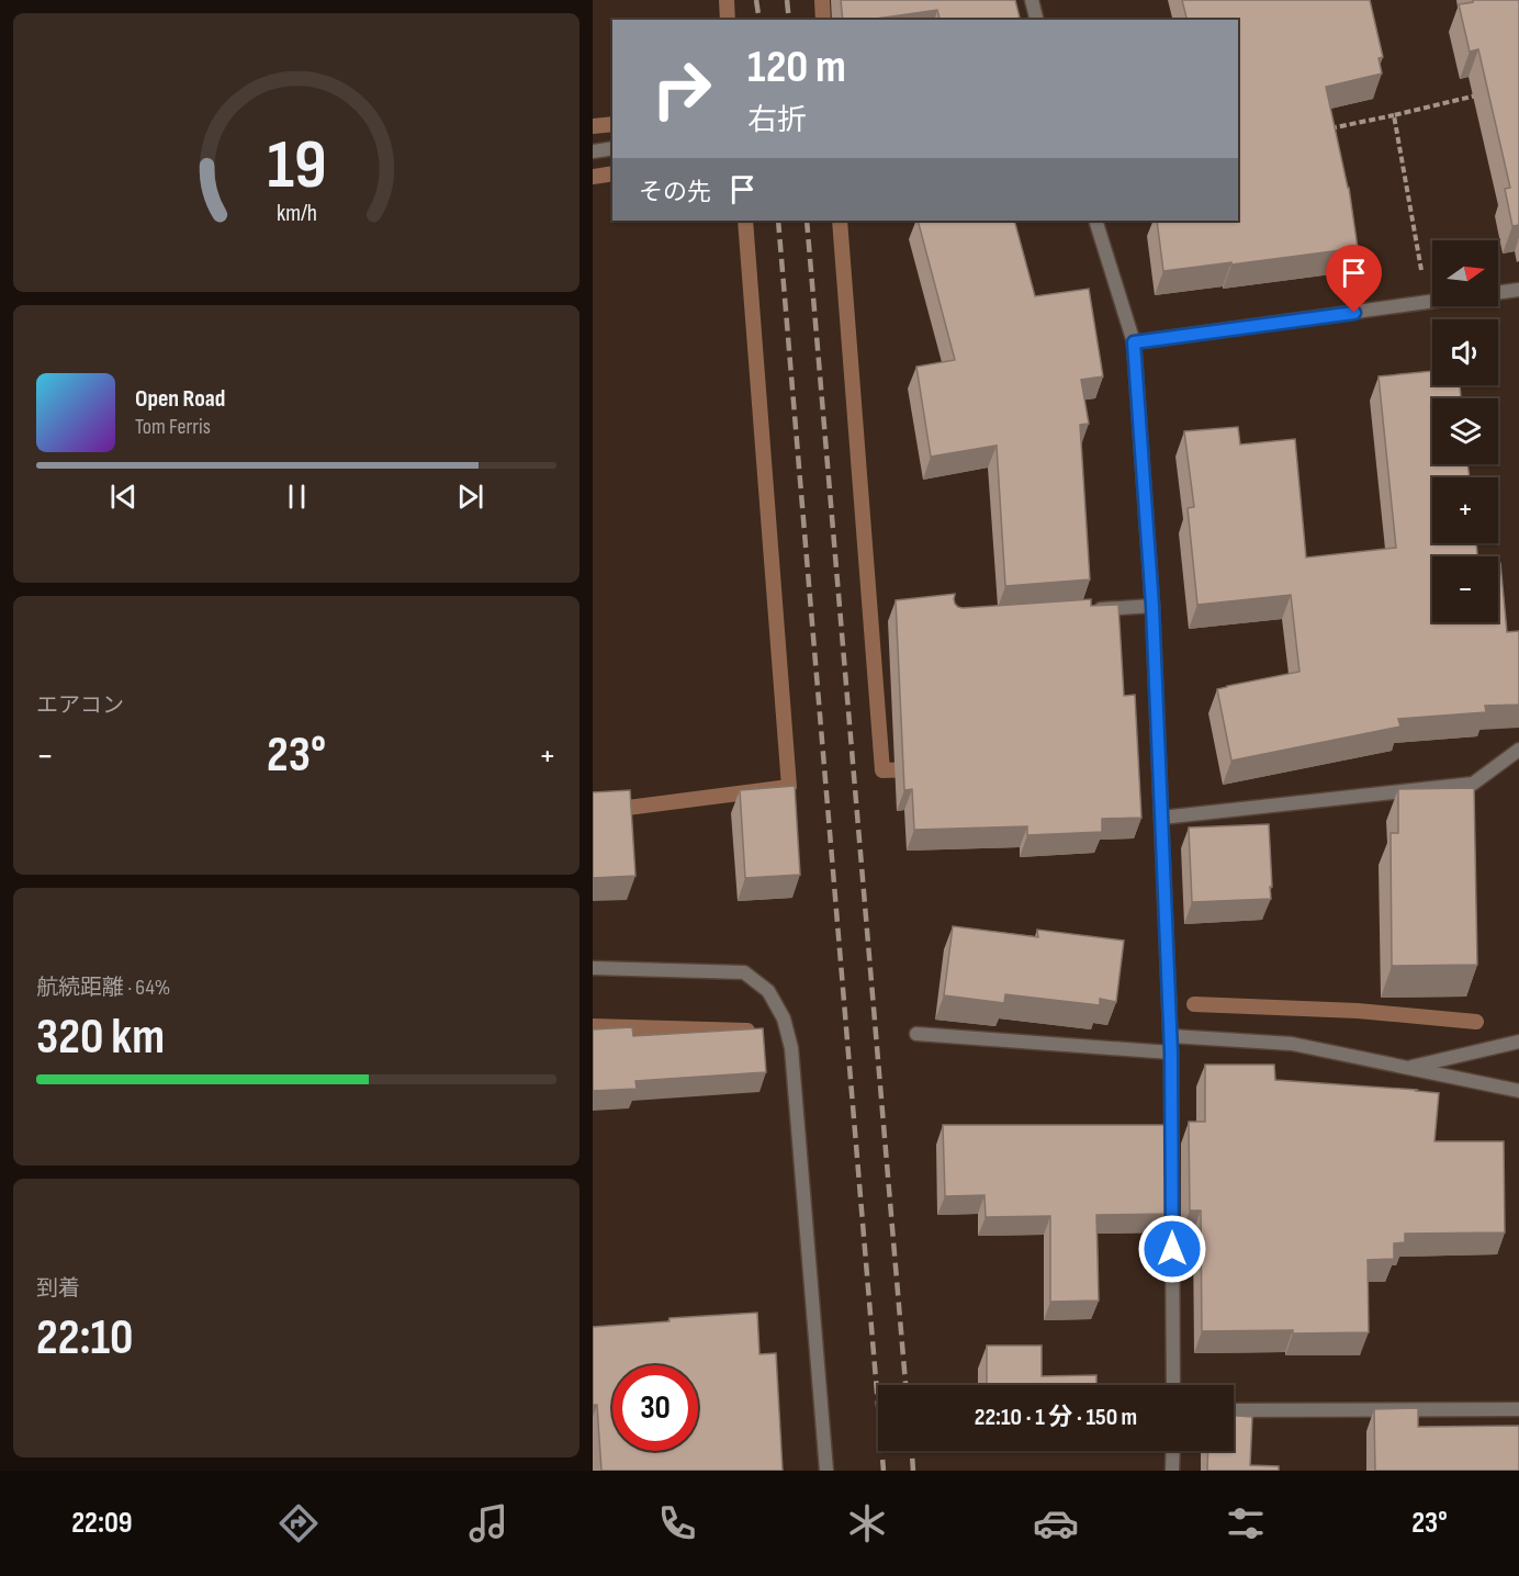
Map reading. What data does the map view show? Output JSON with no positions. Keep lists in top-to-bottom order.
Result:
{
  "north": "right",
  "page": {
    "turn": ["120 m", "右折"],
    "then": "その先",
    "map_buttons": ["+", "−"],
    "song": ["Open Road", "Tom Ferris"],
    "tile": [
      "エアコン",
      ["航続距離 · 64%", "320 km"],
      ["到着", "22:10"]
    ],
    "heat": ["−", "23°", "+"],
    "limit": "30",
    "trip": "22:10 · 1 分 · 150 m",
    "tabs": ["22:09", "23°"],
    "gauge": ["19", "km/h"]
  }
}
